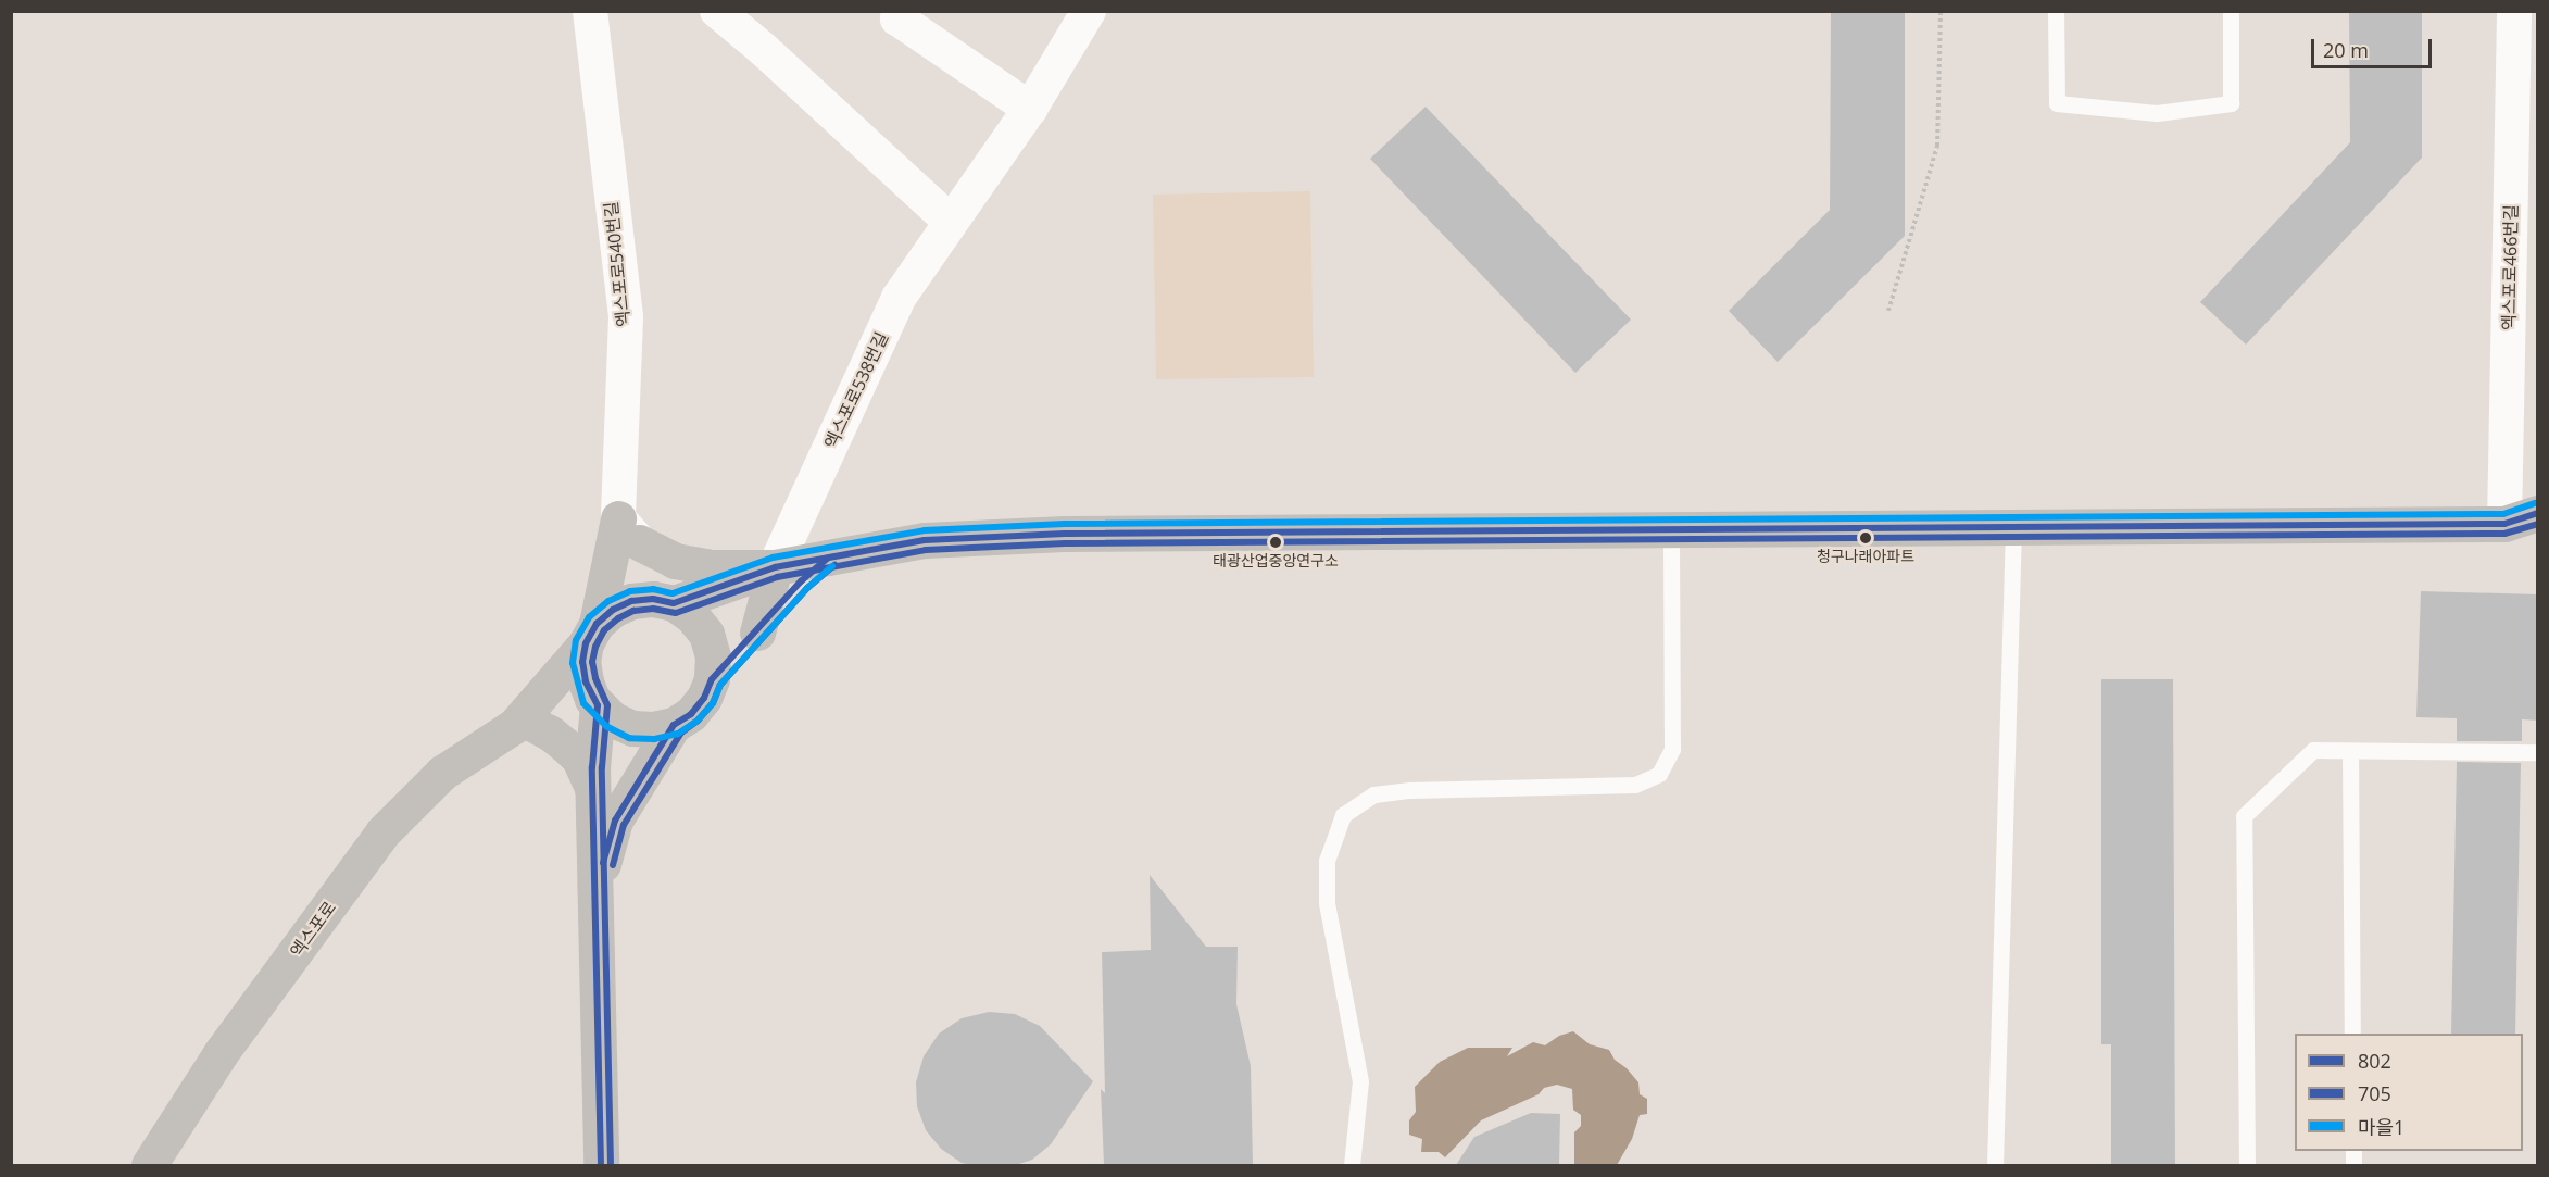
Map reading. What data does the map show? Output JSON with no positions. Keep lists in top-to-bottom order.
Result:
{
  "streets": {
    "main road": ["엑스포로"],
    "street": ["엑스포로540번길", "엑스포로466번길", "엑스포로538번길"]
  },
  "places": ["청구나래아파트", "태광산업중앙연구소"],
  "lines": ["transit line 마을1", "transit line 802", "transit line 705"],
  "legend": ["802", "705", "마을1"],
  "scale_bar": "20 m"
}
